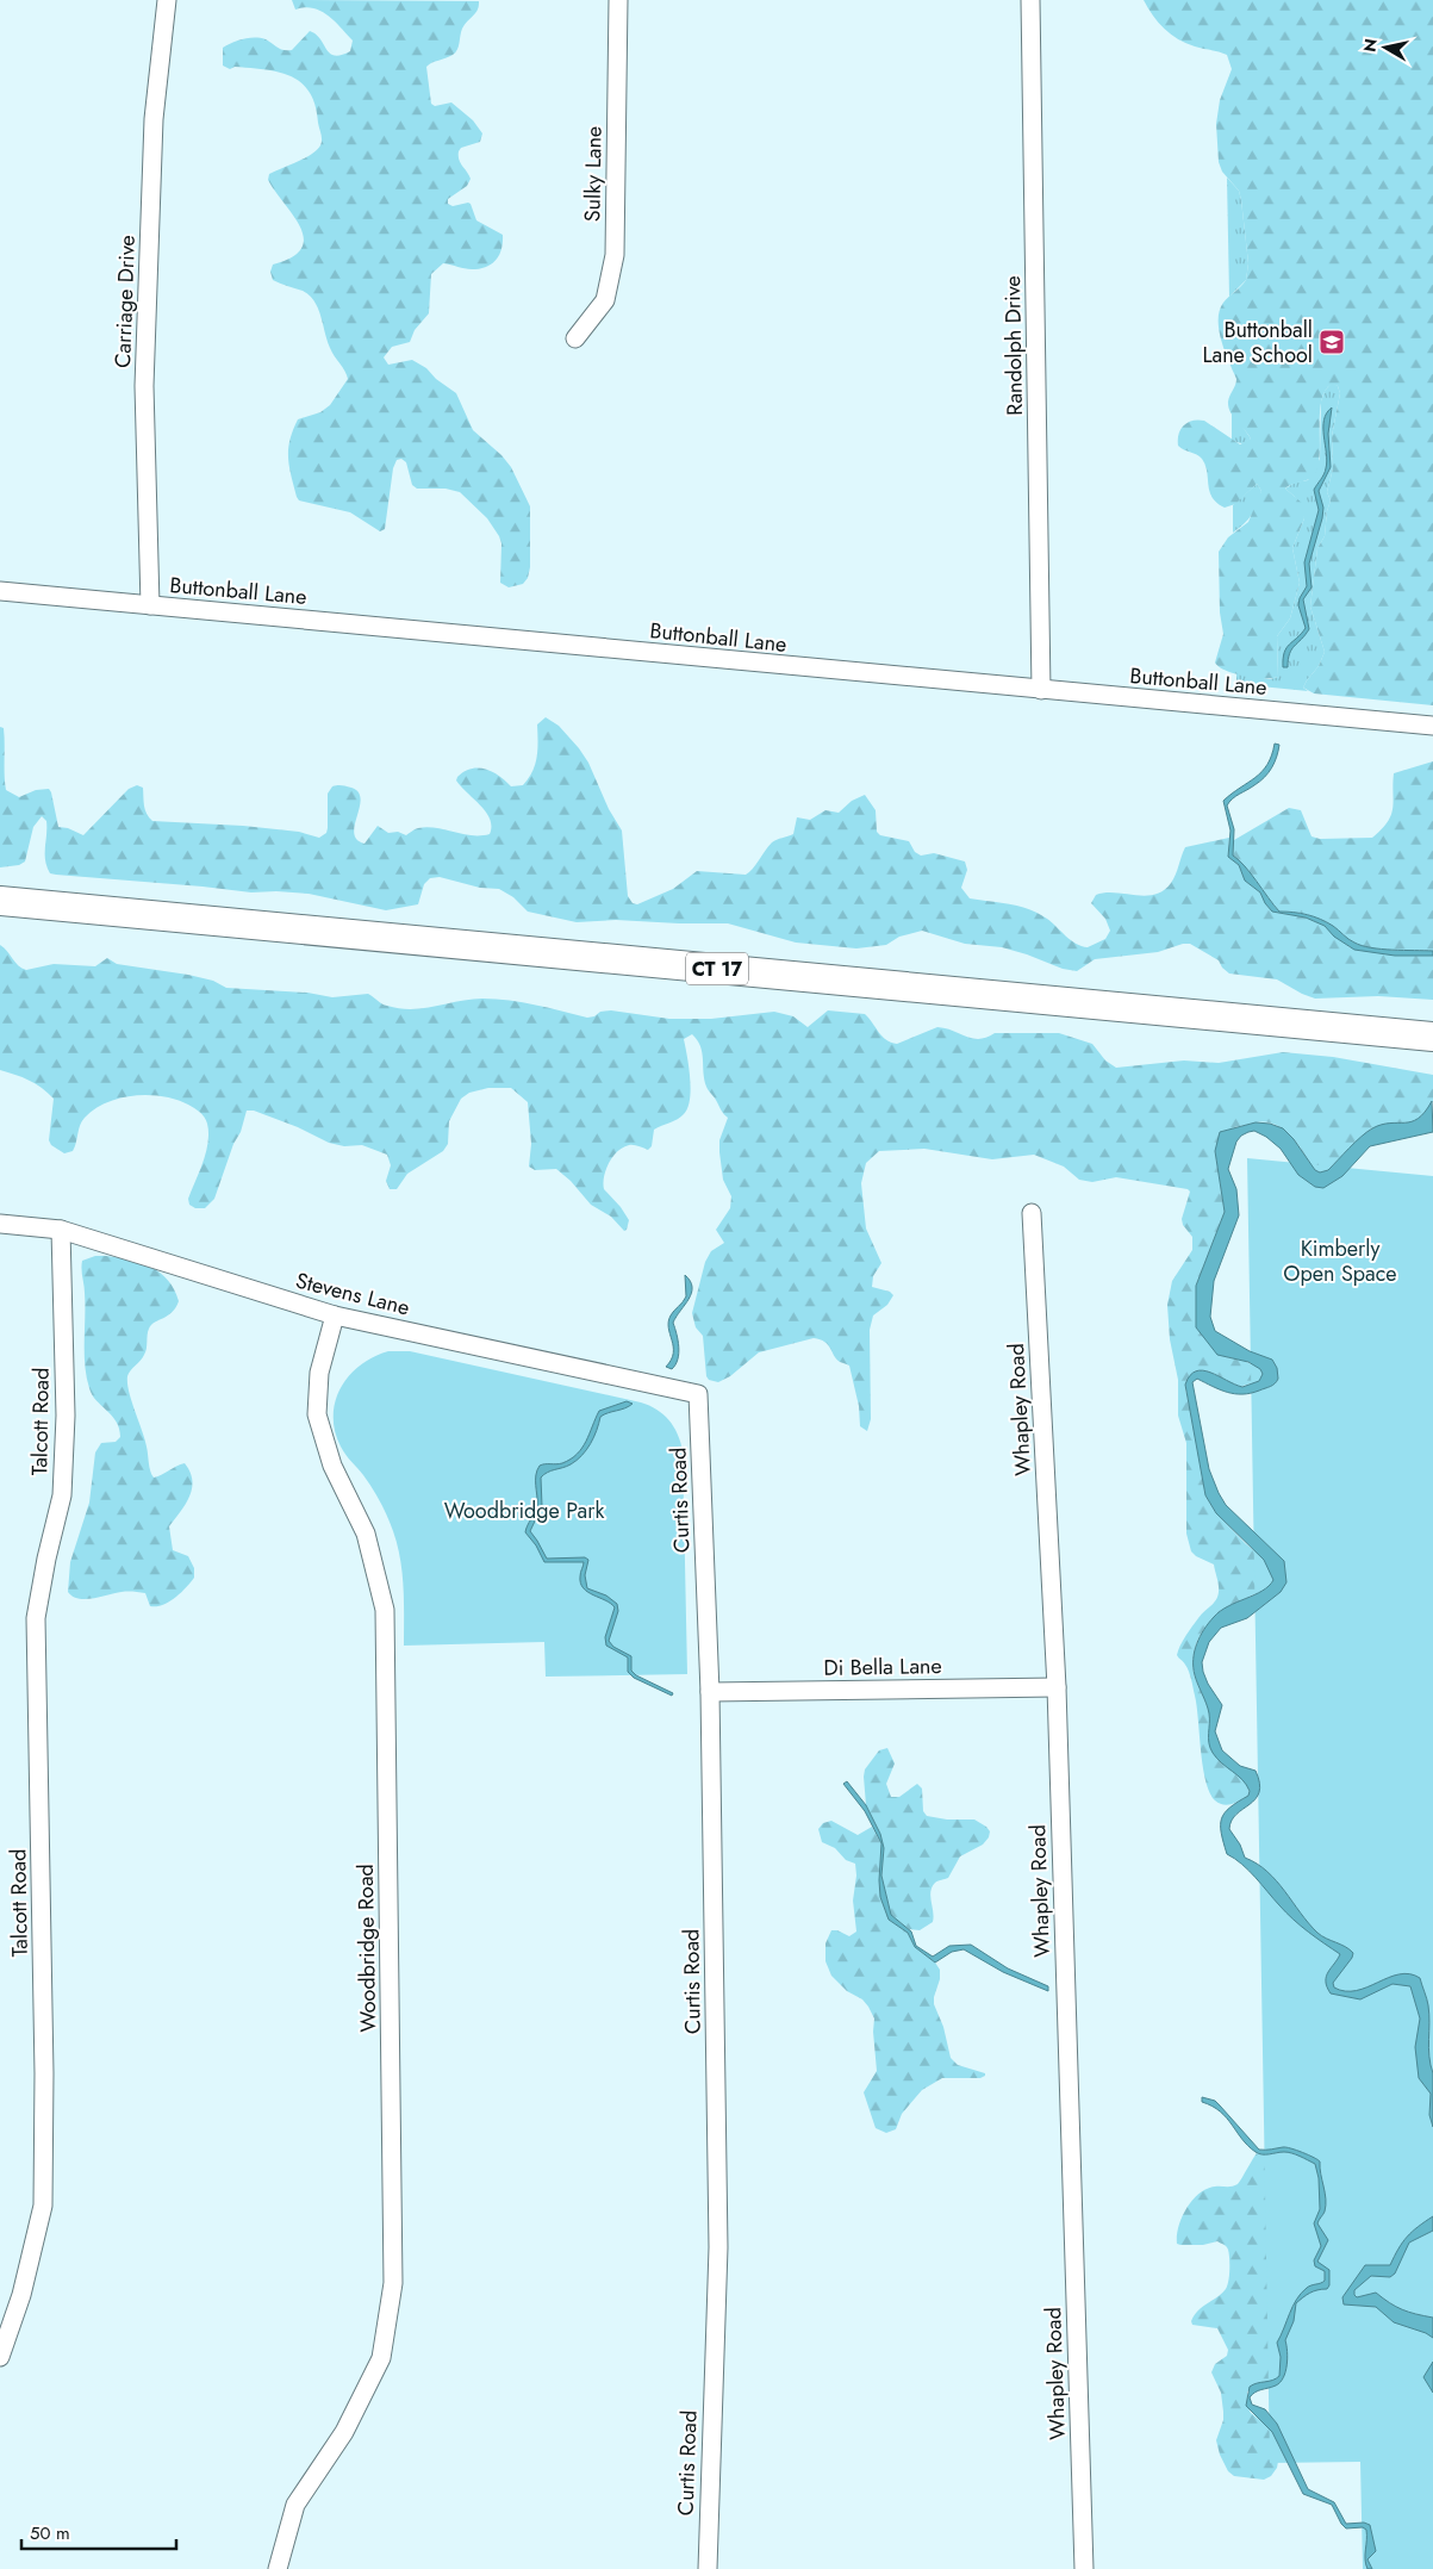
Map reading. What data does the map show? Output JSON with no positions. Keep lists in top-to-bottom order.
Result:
{
  "streets": {
    "main road": ["CT 17"],
    "street": [
      "Sulky Lane",
      "Carriage Drive",
      "Randolph Drive",
      "Buttonball Lane",
      "Stevens Lane",
      "Whapley Road",
      "Talcott Road",
      "Curtis Road",
      "Di Bella Lane",
      "Woodbridge Road"
    ]
  },
  "crossings": [
    ["Carriage Drive", "Buttonball Lane"],
    ["Randolph Drive", "Buttonball Lane"],
    ["Stevens Lane", "Talcott Road"],
    ["Stevens Lane", "Curtis Road"],
    ["Stevens Lane", "Woodbridge Road"],
    ["Whapley Road", "Di Bella Lane"],
    ["Curtis Road", "Di Bella Lane"]
  ],
  "parks": ["Kimberly Open Space", "Woodbridge Park"],
  "places": {
    "school or university": ["Buttonball Lane School"]
  },
  "scale_bar": "50 m",
  "north": "left"
}
